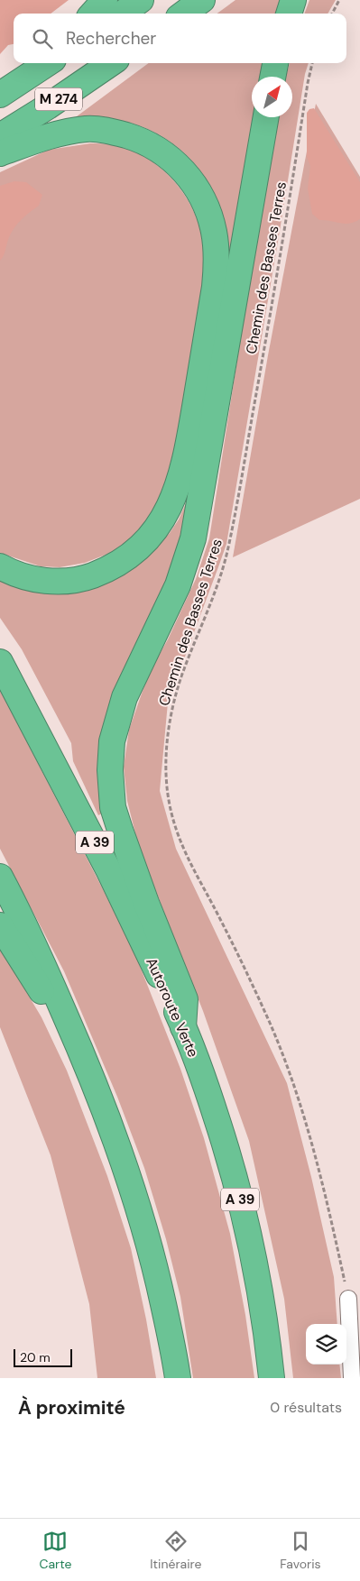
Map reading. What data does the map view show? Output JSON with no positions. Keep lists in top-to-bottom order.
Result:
{
  "streets": {
    "highway": ["M 274", "A 39", "Autoroute Verte"],
    "path": ["Chemin des Basses Terres"]
  },
  "scale_bar": "20 m",
  "north": "top right",
  "page": {
    "search": "Rechercher",
    "scale": "20 m",
    "heading": ["À proximité", "0 résultats"],
    "nav": ["Carte", "Itinéraire", "Favoris"]
  }
}
